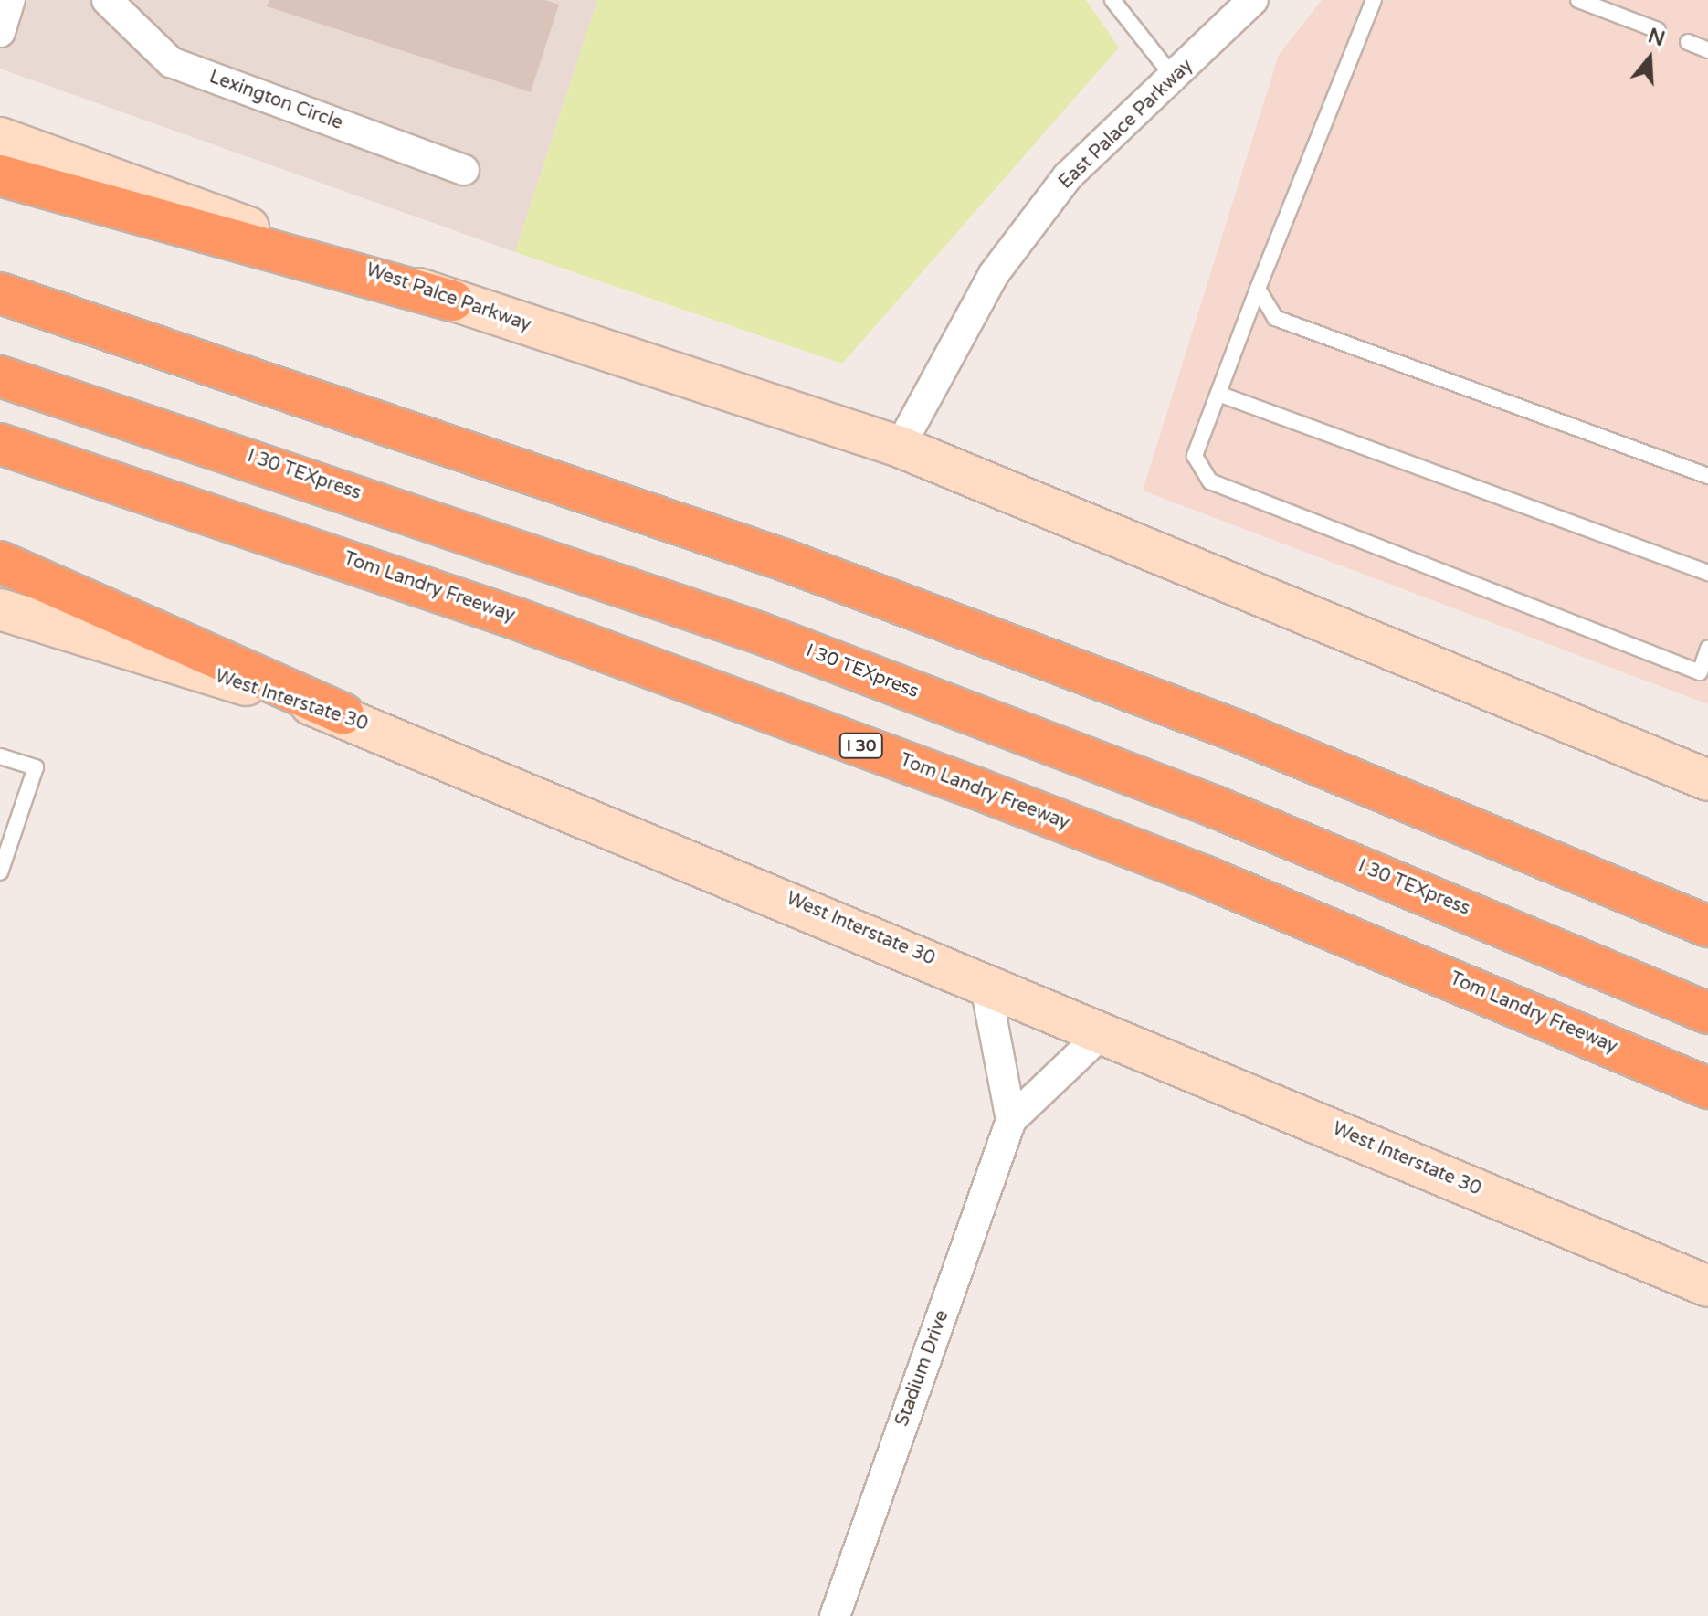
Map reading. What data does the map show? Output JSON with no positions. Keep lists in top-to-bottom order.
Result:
{
  "streets": {
    "highway": ["I 30 TEXpress", "Tom Landry Freeway", "I 30"],
    "main road": ["West Palce Parkway", "West Interstate 30"],
    "street": ["Lexington Circle", "East Palace Parkway", "Stadium Drive"]
  },
  "crossings": [
    ["East Palace Parkway", "West Palce Parkway"],
    ["West Interstate 30", "Stadium Drive"]
  ],
  "north": "top"
}
